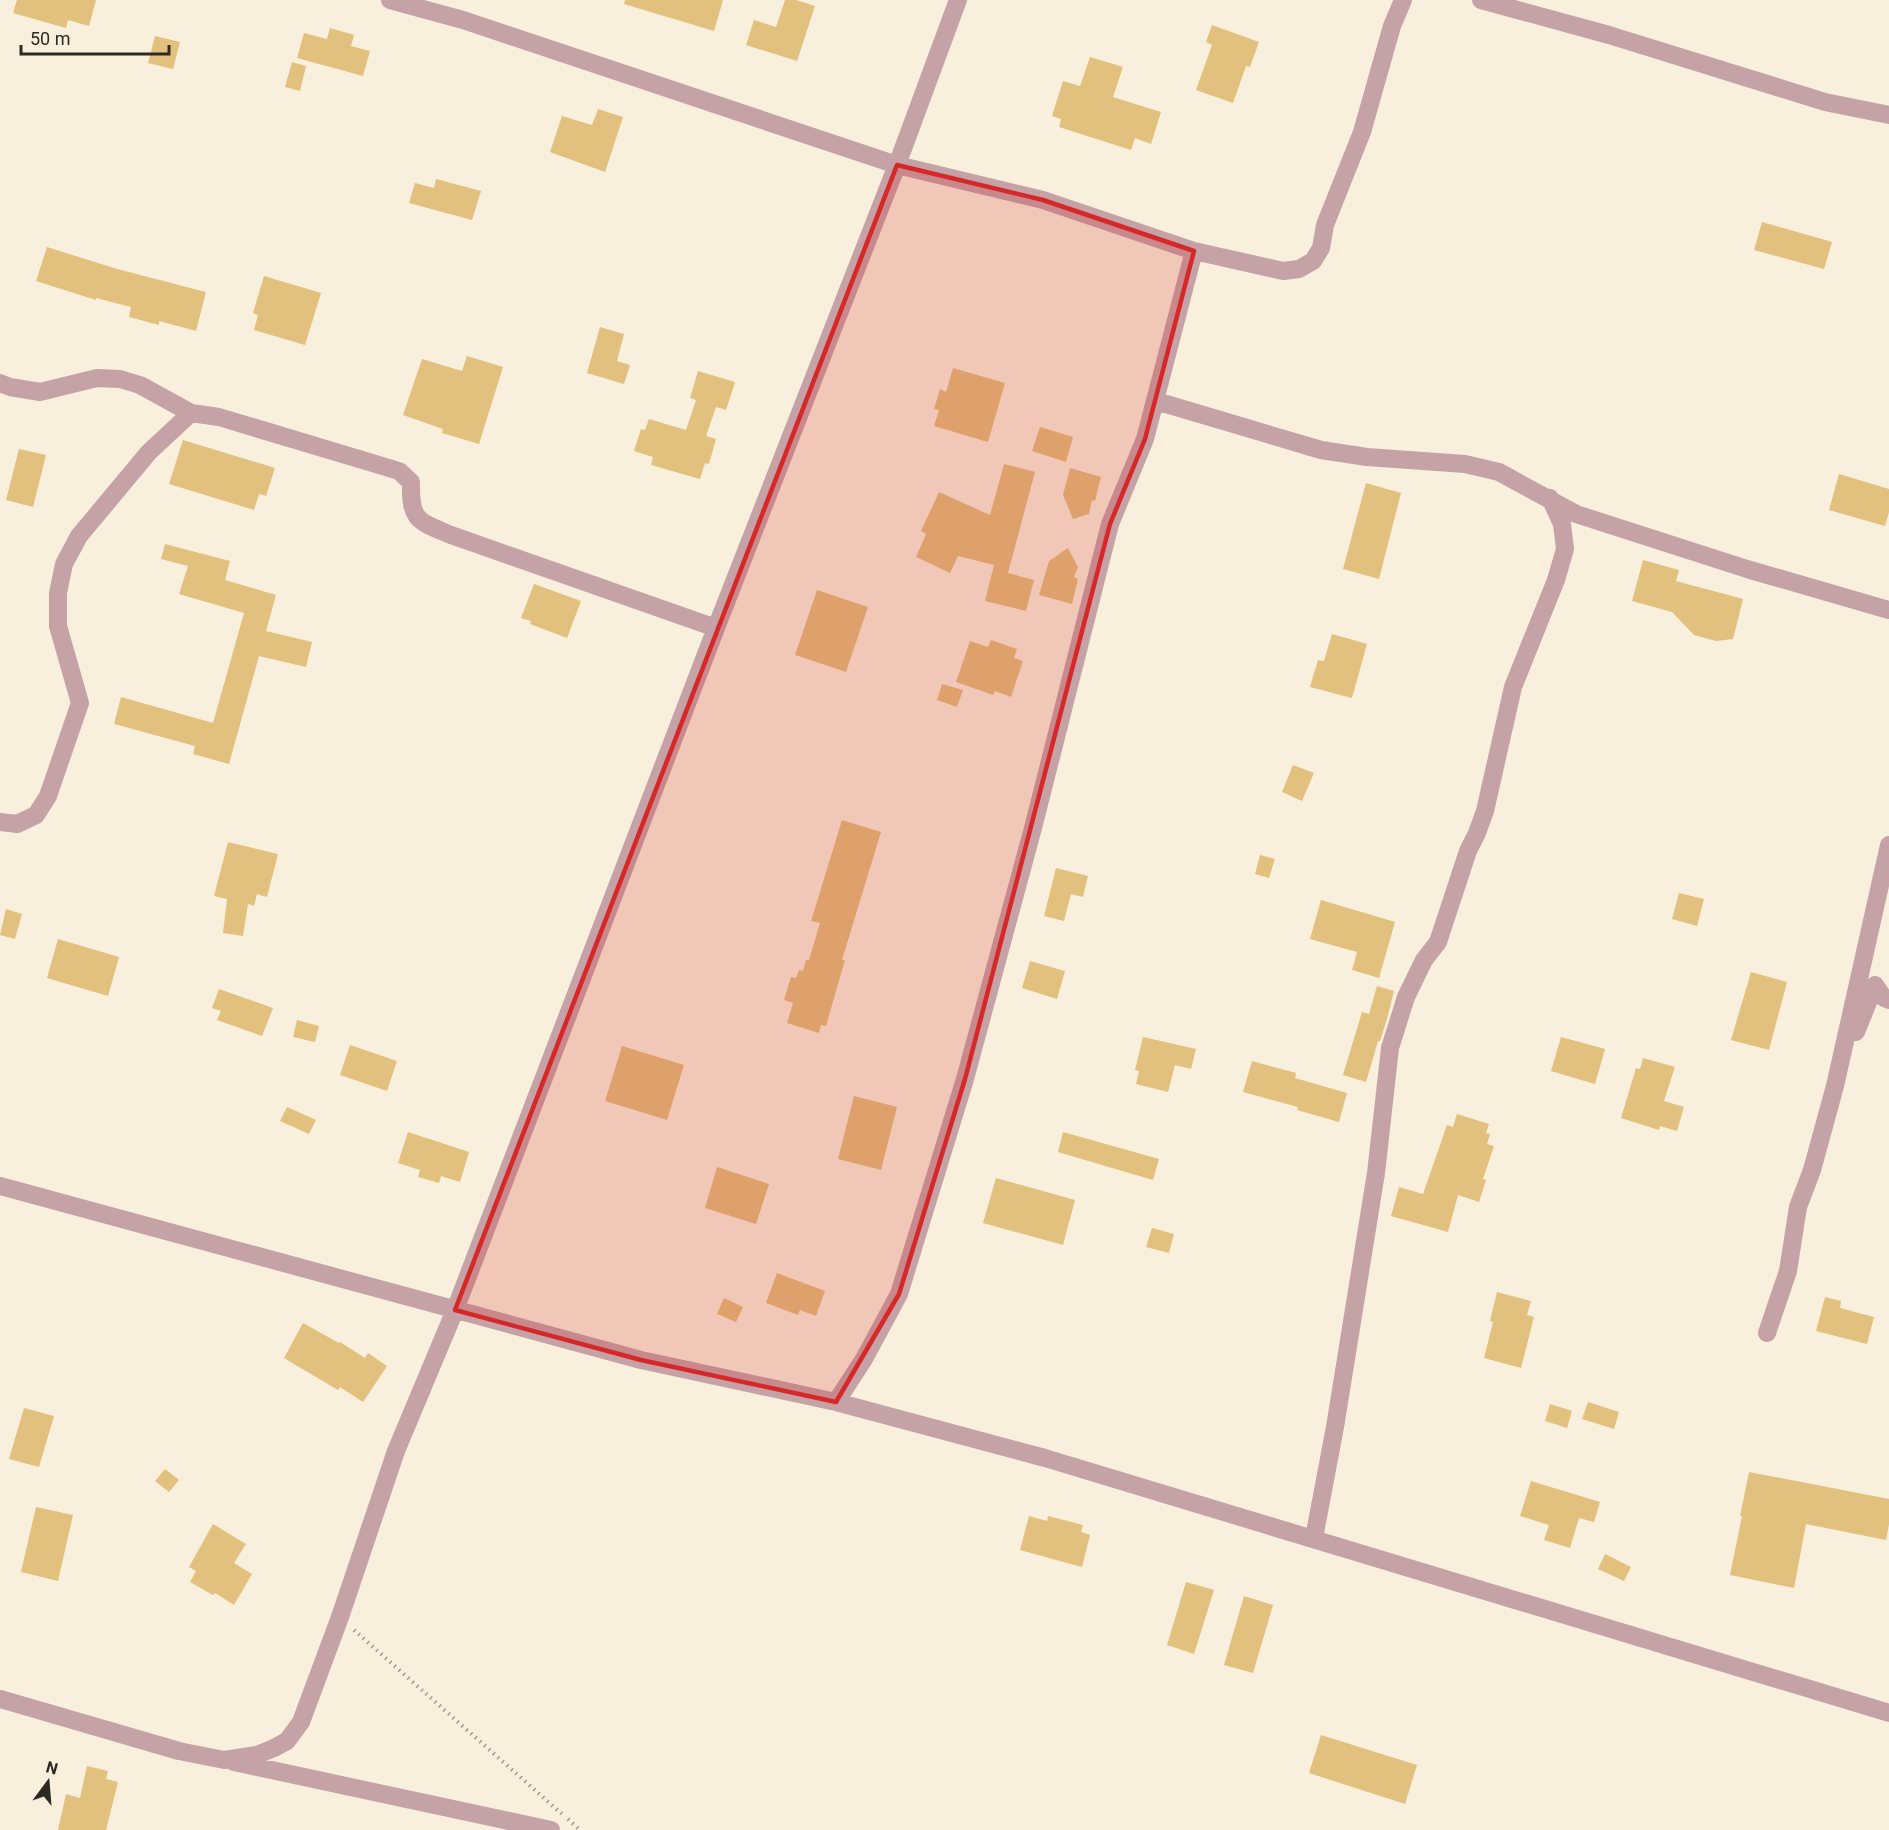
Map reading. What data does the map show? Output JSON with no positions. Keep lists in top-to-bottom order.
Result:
{
  "scale_bar": "50 m",
  "north": "top"
}
